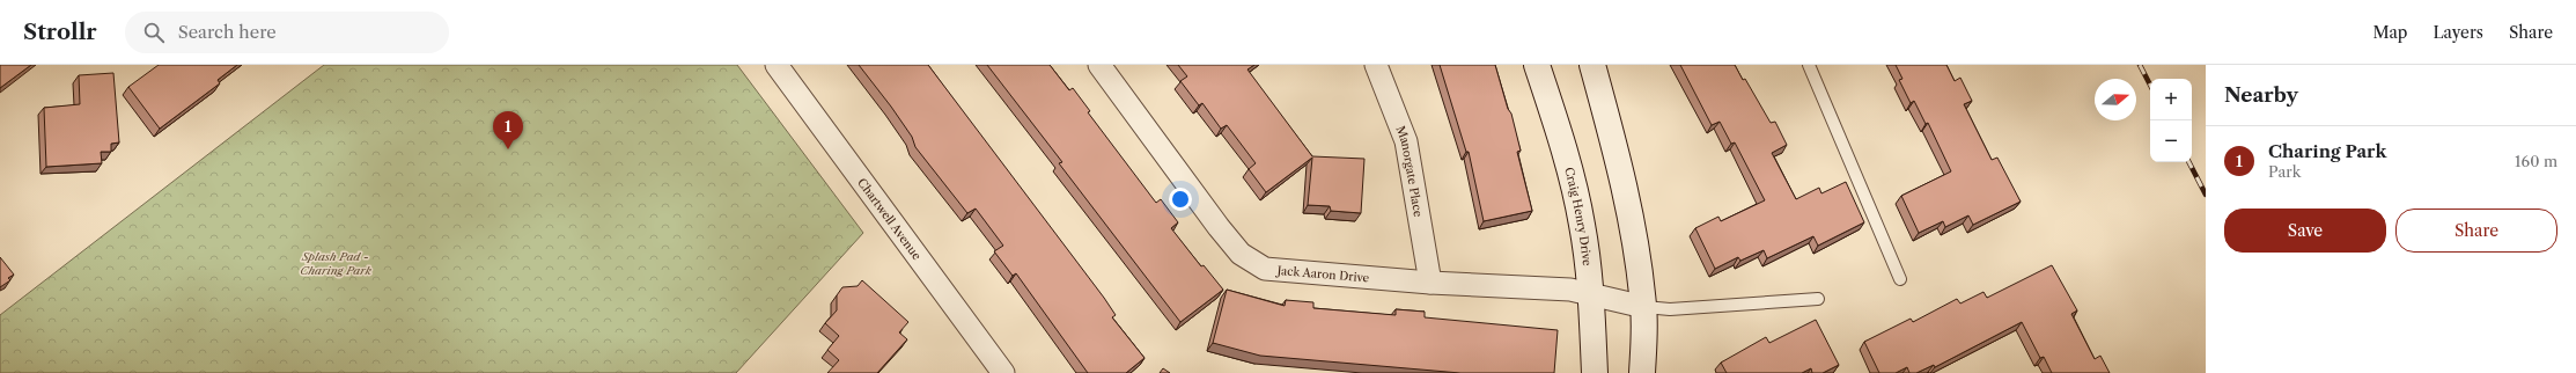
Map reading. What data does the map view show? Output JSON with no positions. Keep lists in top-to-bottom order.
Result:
{
  "streets": {
    "street": [
      "Manorgate Place",
      "Craig Henry Drive",
      "Chartwell Avenue",
      "Jack Aaron Drive"
    ]
  },
  "crossings": [
    ["Manorgate Place", "Jack Aaron Drive"],
    ["Craig Henry Drive", "Jack Aaron Drive"]
  ],
  "parks": ["Splash Pad - Charing Park"],
  "north": "right",
  "page": {
    "header": "Strollr",
    "search": "Search here",
    "nav": ["Map", "Layers", "Share"],
    "heading": "Nearby",
    "map_buttons": ["+", "−"],
    "pins": "1",
    "list": [
      {
        "mark": "1",
        "name": "Charing Park",
        "note": "Park",
        "value": "160 m"
      }
    ],
    "buttons": ["Save", "Share"]
  }
}
